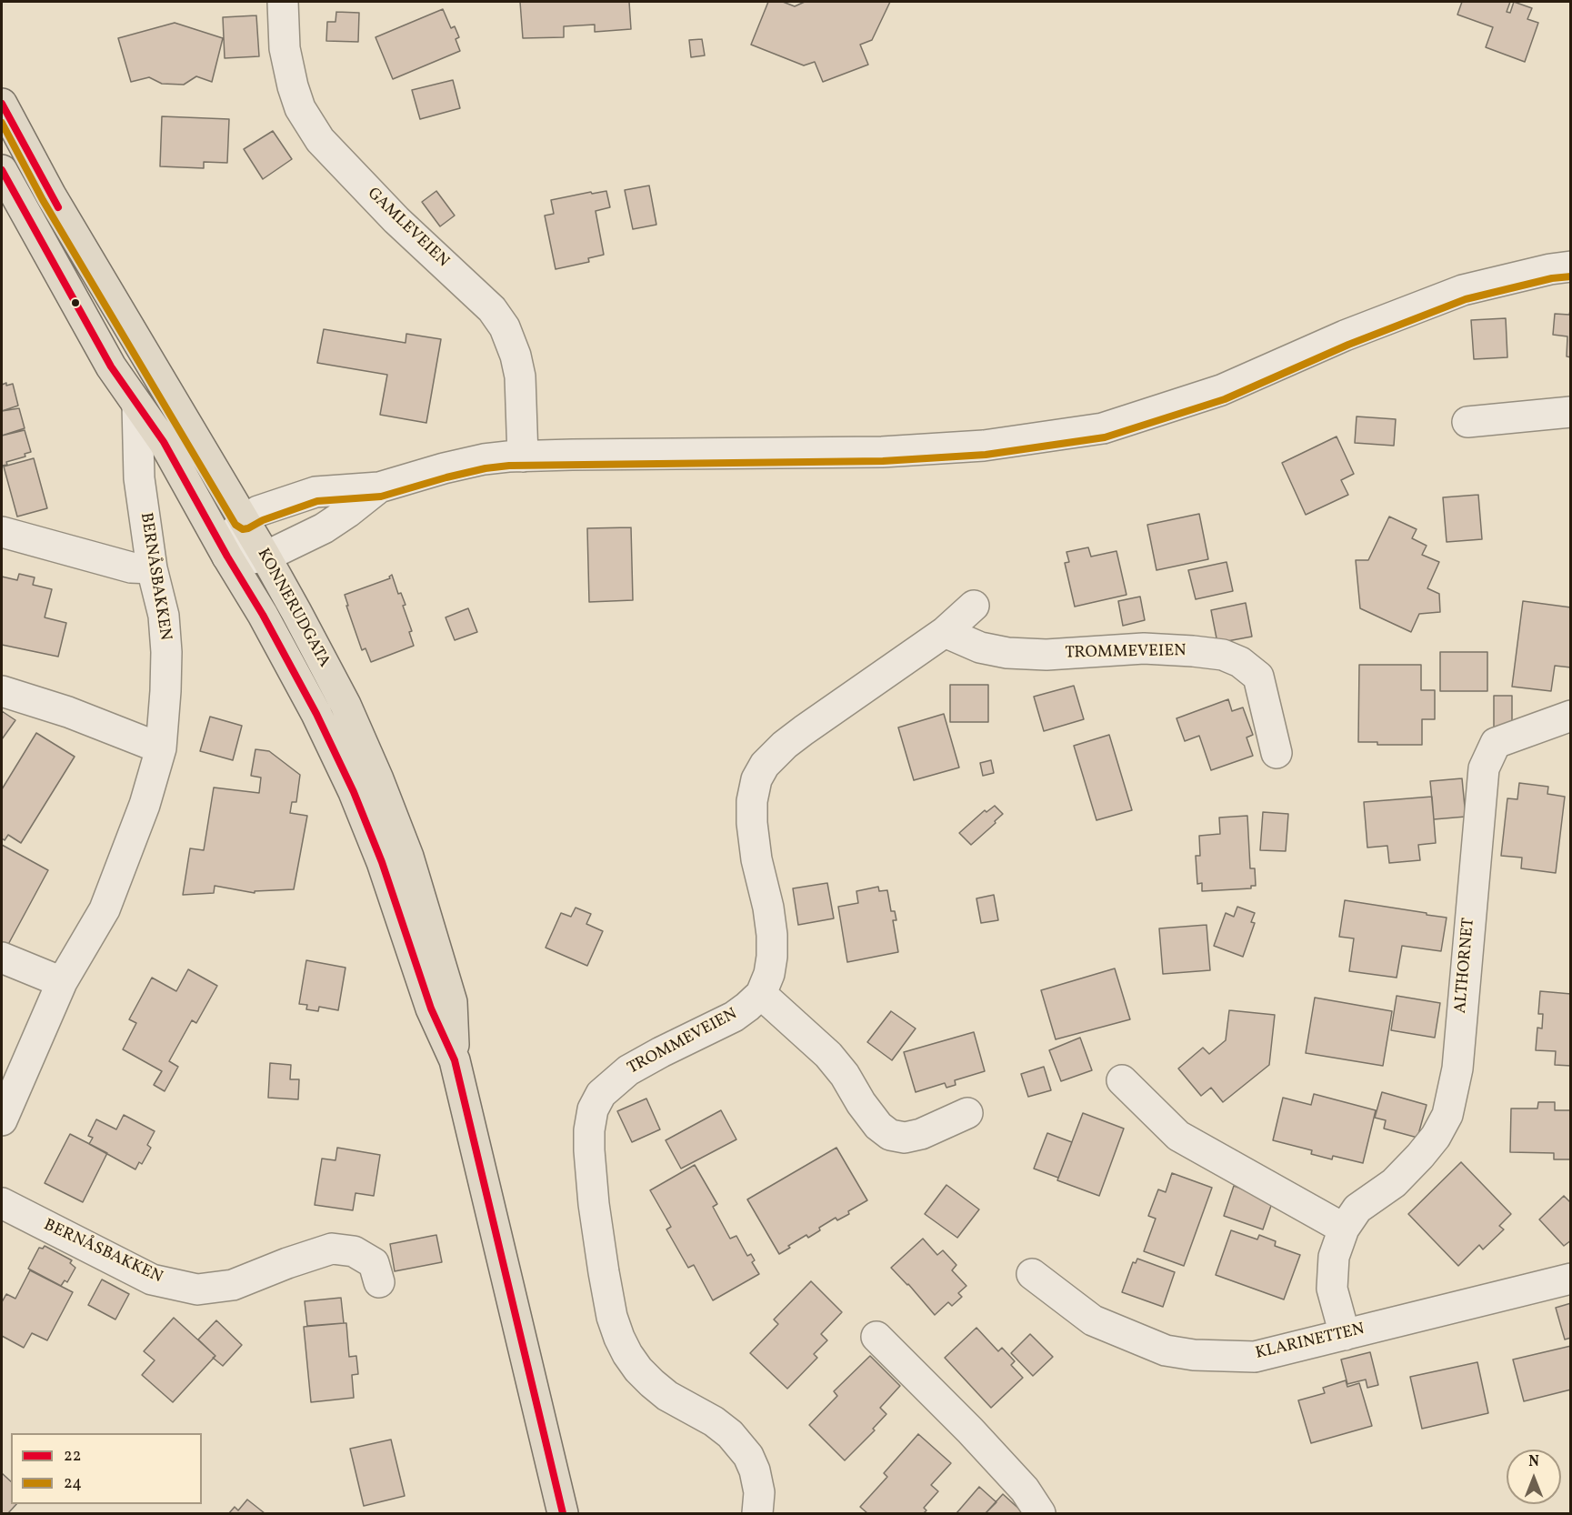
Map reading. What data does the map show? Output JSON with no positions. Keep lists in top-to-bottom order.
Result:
{
  "streets": {
    "main road": ["KONNERUDGATA"],
    "street": [
      "GAMLEVEIEN",
      "BERNÅSBAKKEN",
      "TROMMEVEIEN",
      "ALTHORNET",
      "KLARINETTEN"
    ]
  },
  "crossings": [
    ["BERNÅSBAKKEN", "KONNERUDGATA"],
    ["ALTHORNET", "KLARINETTEN"]
  ],
  "lines": ["transit line 22", "transit line 24"],
  "legend": ["22", "24"],
  "north": "top"
}
